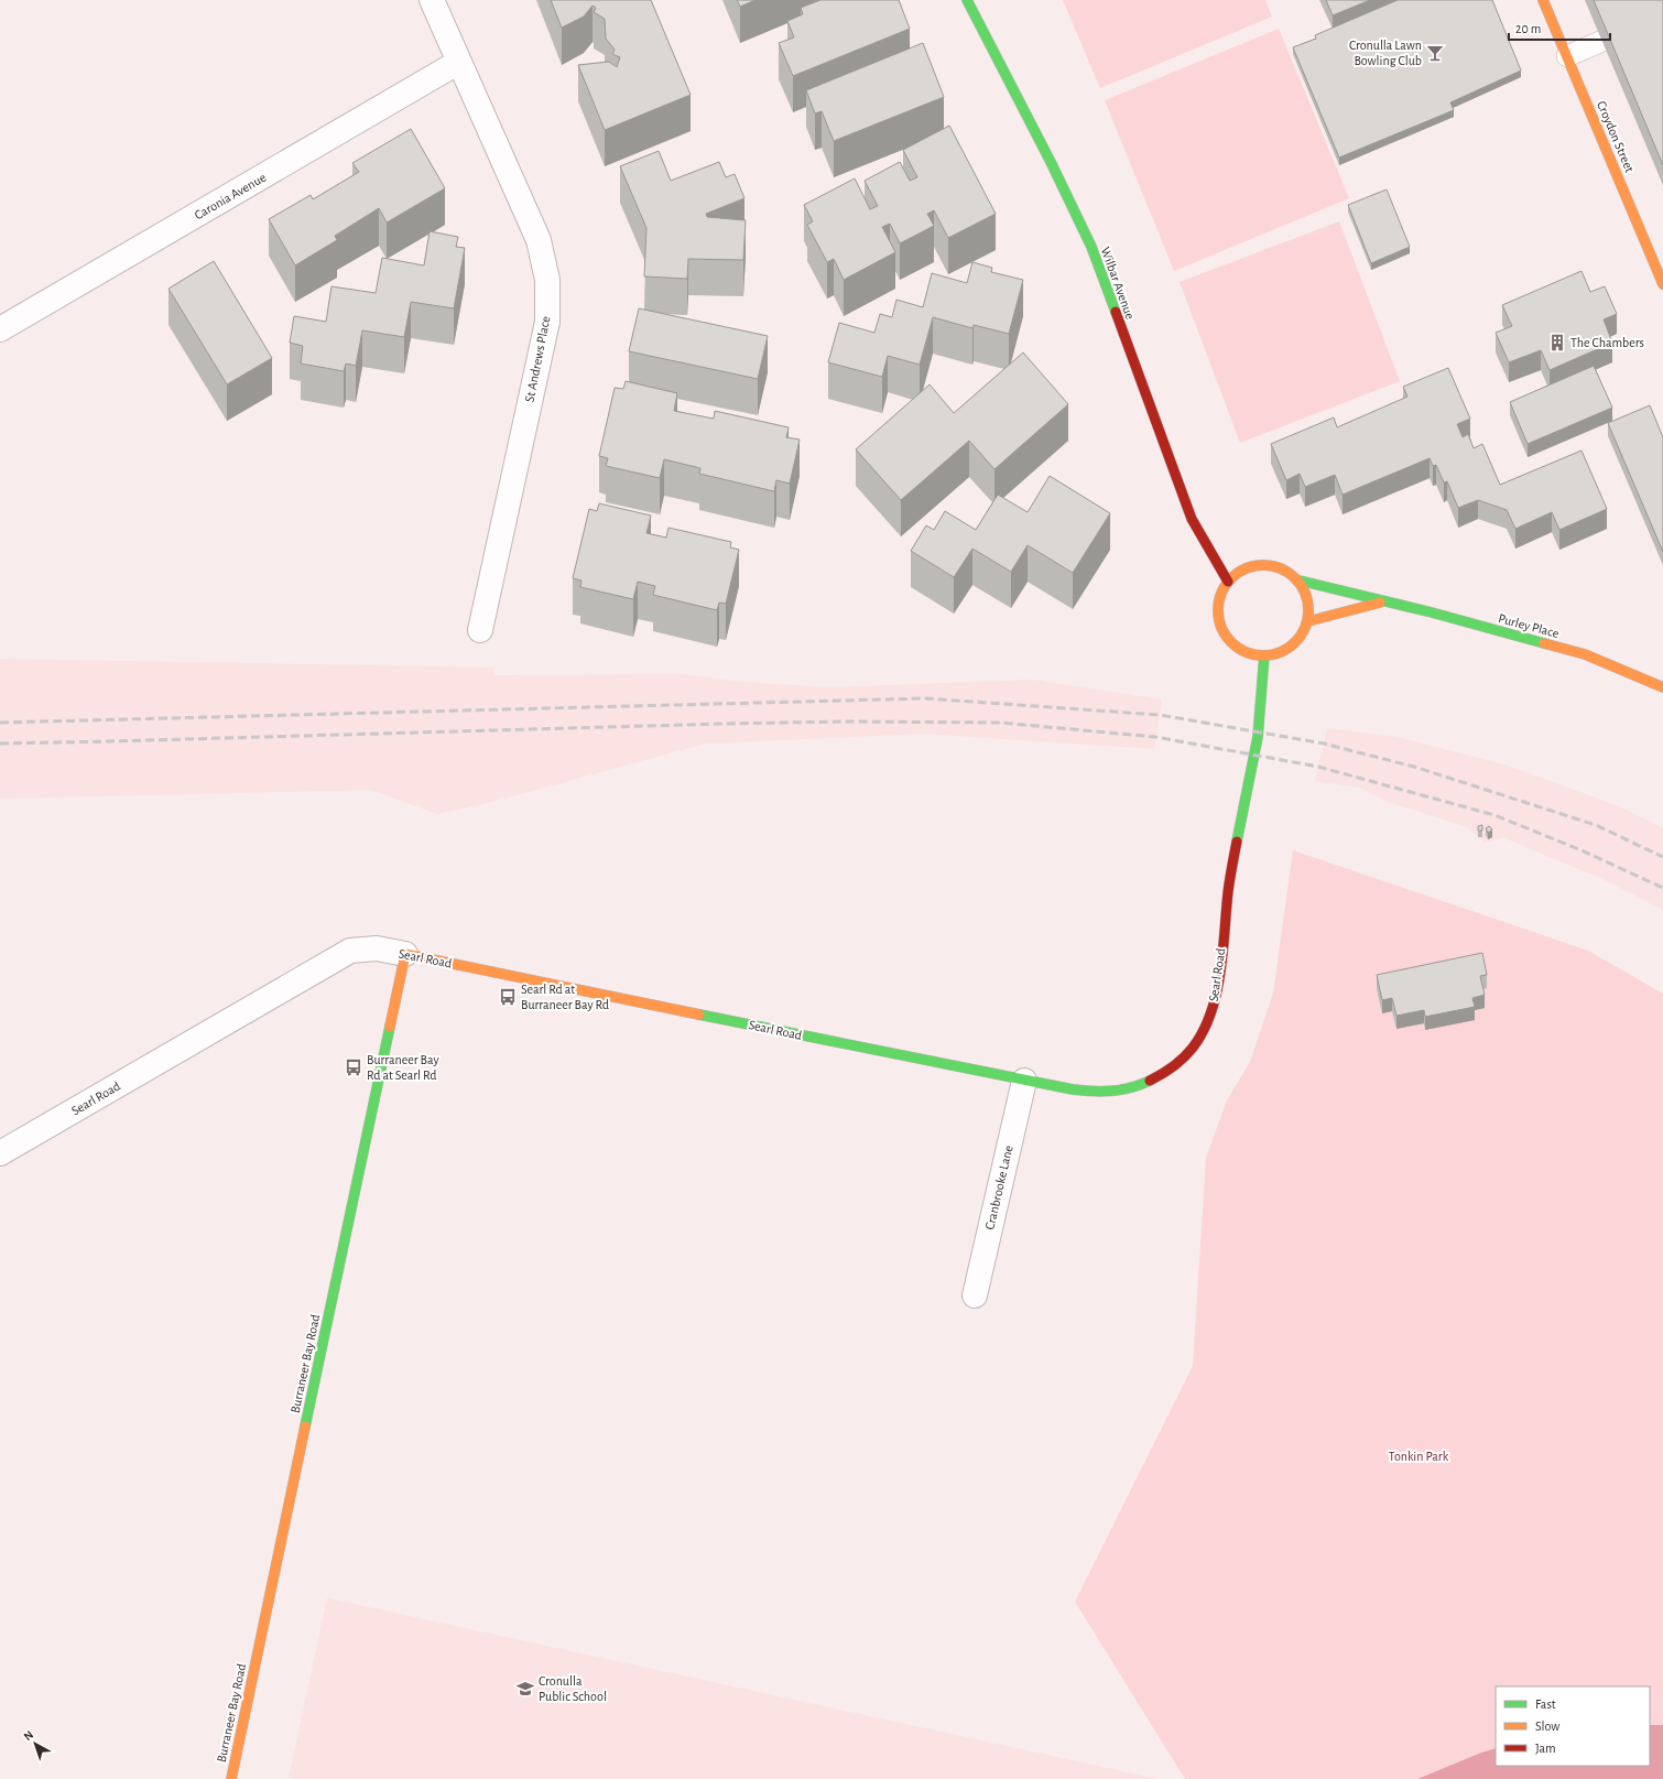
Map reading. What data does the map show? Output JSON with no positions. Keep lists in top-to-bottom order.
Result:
{
  "streets": {
    "street": [
      "Croydon Street",
      "Caronia Avenue",
      "Wilbar Avenue",
      "St Andrews Place",
      "Purley Place",
      "Searl Road",
      "Cranbrooke Lane",
      "Burraneer Bay Road"
    ]
  },
  "crossings": [
    ["Caronia Avenue", "St Andrews Place"],
    ["Wilbar Avenue", "Purley Place"],
    ["Wilbar Avenue", "Searl Road"],
    ["Purley Place", "Searl Road"],
    ["Searl Road", "Cranbrooke Lane"],
    ["Searl Road", "Burraneer Bay Road"]
  ],
  "parks": ["Tonkin Park"],
  "places": {
    "bar": ["Cronulla Lawn Bowling Club"],
    "building": ["The Chambers"],
    "bus stop": ["Searl Rd at Burraneer Bay Rd", "Burraneer Bay Rd at Searl Rd"],
    "school or university": ["Cronulla Public School"]
  },
  "legend": ["Fast", "Slow", "Jam"],
  "scale_bar": "20 m",
  "north": "top left"
}
